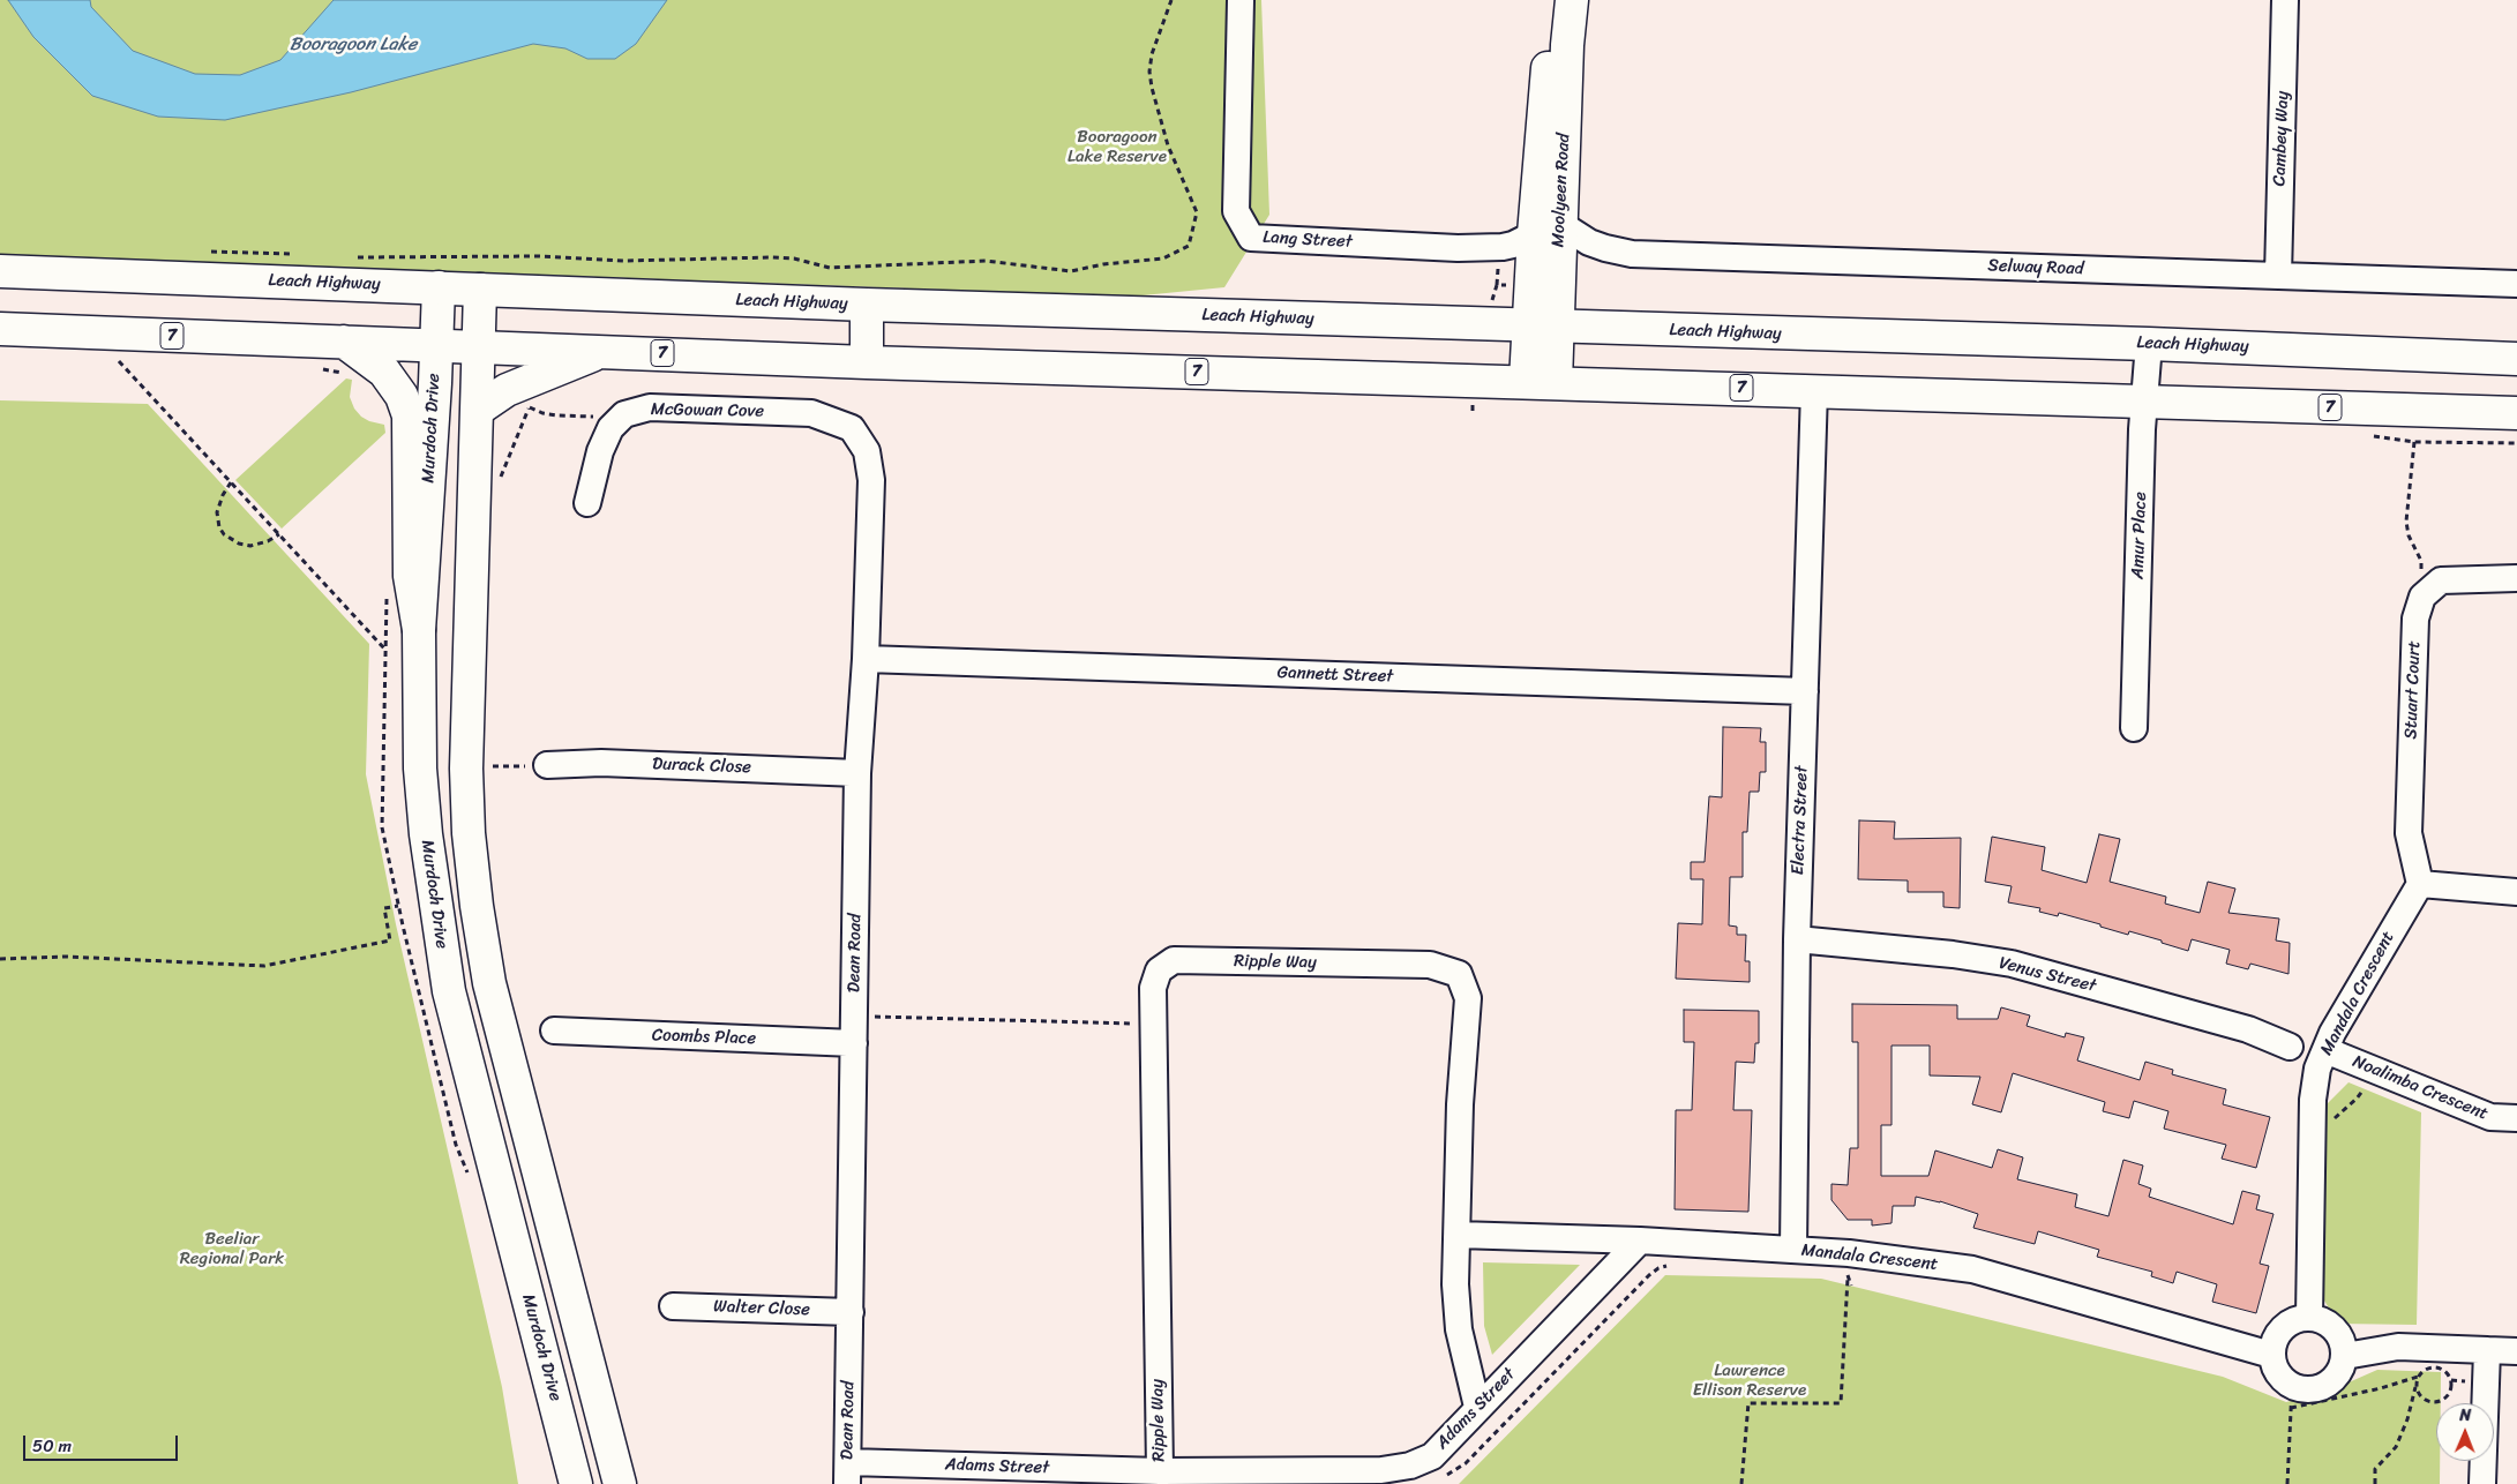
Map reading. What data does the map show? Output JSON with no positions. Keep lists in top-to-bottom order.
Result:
{
  "streets": {
    "main road": [
      "Moolyeen Road",
      "Leach Highway",
      "7",
      "Murdoch Drive"
    ],
    "street": [
      "Cambey Way",
      "Lang Street",
      "Selway Road",
      "McGowan Cove",
      "Amur Place",
      "Gannett Street",
      "Stuart Court",
      "Durack Close",
      "Electra Street",
      "Dean Road",
      "Ripple Way",
      "Venus Street",
      "Mandala Crescent",
      "Coombs Place",
      "Noalimba Crescent",
      "Walter Close",
      "Adams Street"
    ]
  },
  "crossings": [
    ["Cambey Way", "Selway Road"],
    ["Moolyeen Road", "Lang Street"],
    ["Moolyeen Road", "Selway Road"],
    ["Moolyeen Road", "Leach Highway"],
    ["Moolyeen Road", "7"],
    ["Lang Street", "Selway Road"],
    ["Leach Highway", "Murdoch Drive"],
    ["Leach Highway", "Amur Place"],
    ["7", "Murdoch Drive"],
    ["7", "Amur Place"],
    ["7", "Electra Street"],
    ["McGowan Cove", "Dean Road"],
    ["Gannett Street", "Electra Street"],
    ["Gannett Street", "Dean Road"],
    ["Stuart Court", "Mandala Crescent"],
    ["Durack Close", "Dean Road"],
    ["Electra Street", "Venus Street"],
    ["Electra Street", "Mandala Crescent"],
    ["Dean Road", "Coombs Place"],
    ["Dean Road", "Walter Close"],
    ["Dean Road", "Adams Street"],
    ["Ripple Way", "Mandala Crescent"],
    ["Ripple Way", "Adams Street"],
    ["Mandala Crescent", "Noalimba Crescent"],
    ["Mandala Crescent", "Adams Street"]
  ],
  "water": ["Booragoon Lake"],
  "parks": ["Booragoon Lake Reserve", "Beeliar Regional Park", "Lawrence Ellison Reserve"],
  "scale_bar": "50 m",
  "north": "top"
}
